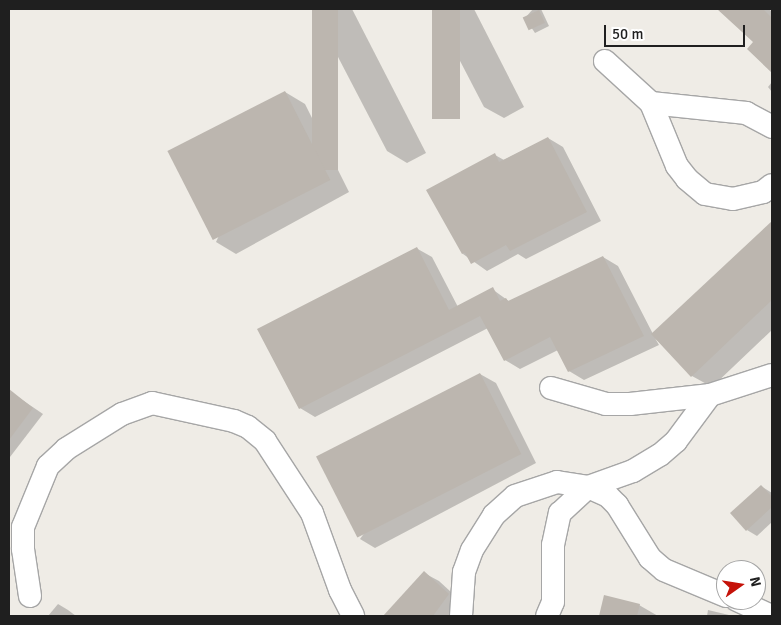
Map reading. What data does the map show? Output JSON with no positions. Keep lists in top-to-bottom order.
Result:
{
  "scale_bar": "50 m",
  "north": "right"
}
